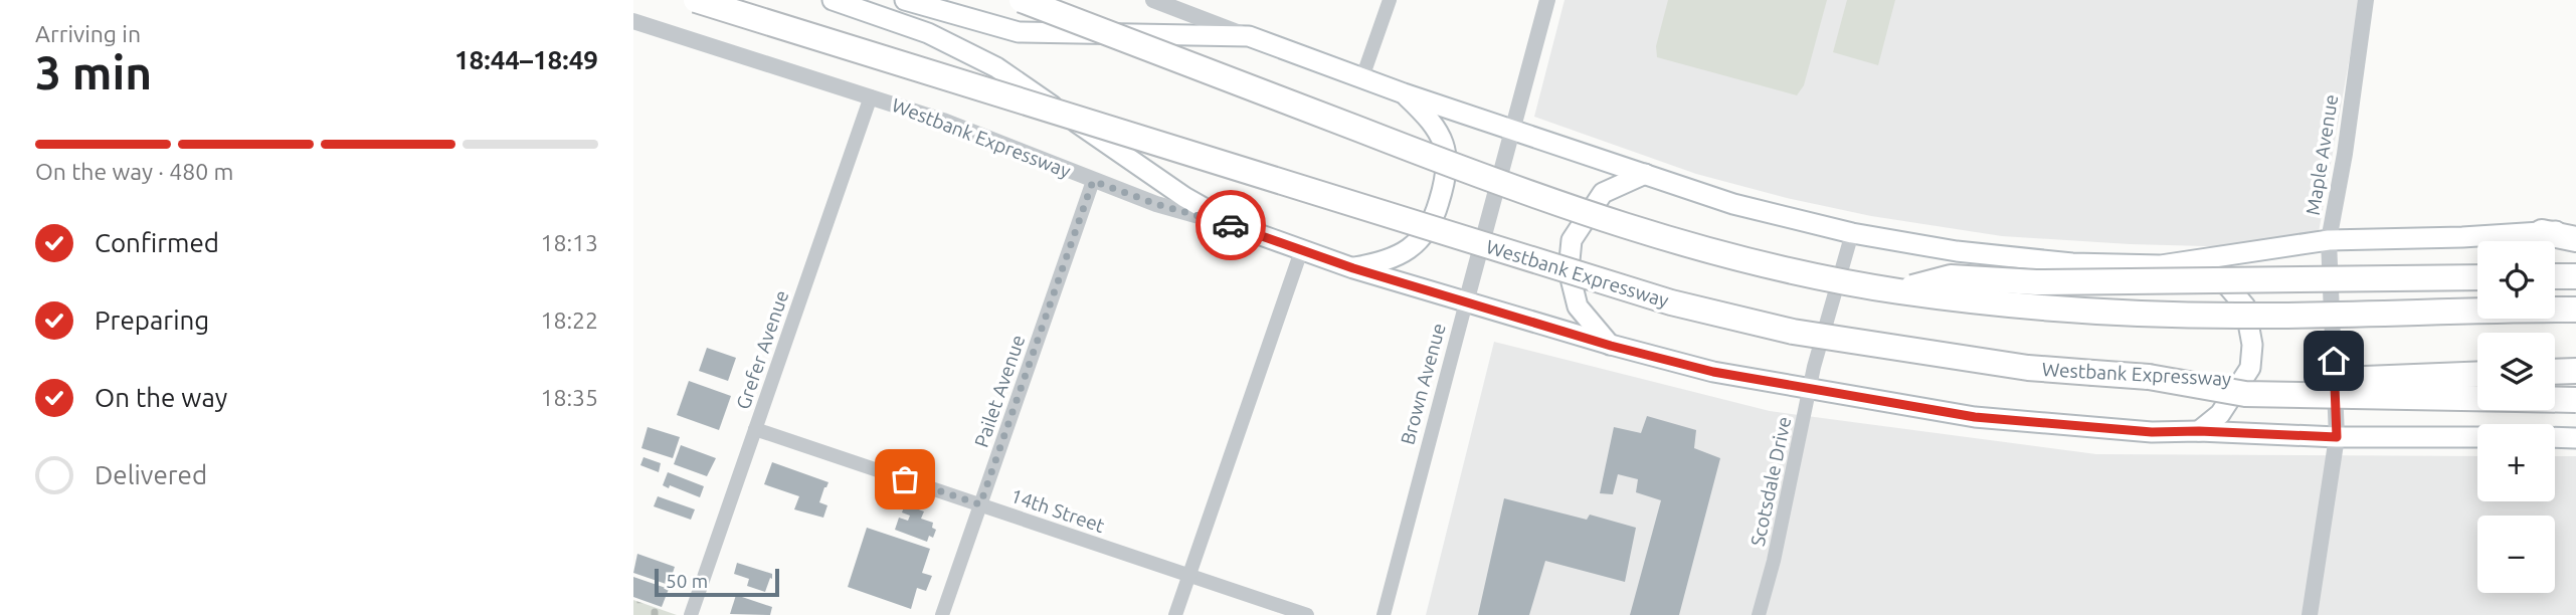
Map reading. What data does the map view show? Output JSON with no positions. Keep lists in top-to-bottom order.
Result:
{
  "streets": {
    "highway": ["Westbank Expressway"],
    "street": [
      "Maple Avenue",
      "Grefer Avenue",
      "Brown Avenue",
      "Pailet Avenue",
      "Scotsdale Drive",
      "14th Street"
    ]
  },
  "crossings": [
    ["Westbank Expressway", "Maple Avenue"],
    ["Westbank Expressway", "Grefer Avenue"],
    ["Westbank Expressway", "Brown Avenue"],
    ["Westbank Expressway", "Pailet Avenue"],
    ["Westbank Expressway", "Scotsdale Drive"],
    ["Grefer Avenue", "14th Street"],
    ["Pailet Avenue", "14th Street"]
  ],
  "scale_bar": "50 m",
  "page": {
    "heading": ["3 min", "Arriving in", "18:44–18:49"],
    "bar": "On the way · 480 m",
    "list": [
      ["Confirmed", "18:13"],
      ["Preparing", "18:22"],
      ["On the way", "18:35"],
      "Delivered"
    ],
    "map_buttons": ["+", "−"],
    "scale": "50 m"
  }
}
